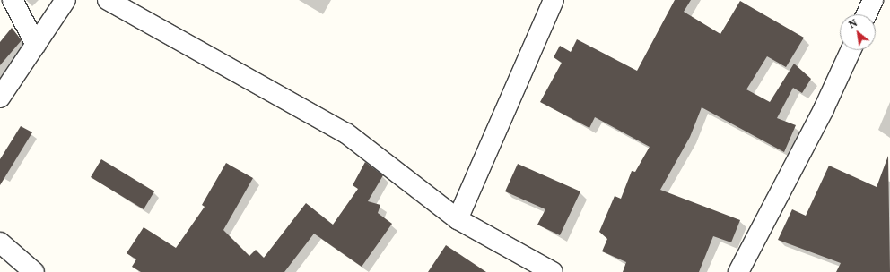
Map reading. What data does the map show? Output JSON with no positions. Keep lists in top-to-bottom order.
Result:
{
  "north": "top left"
}
